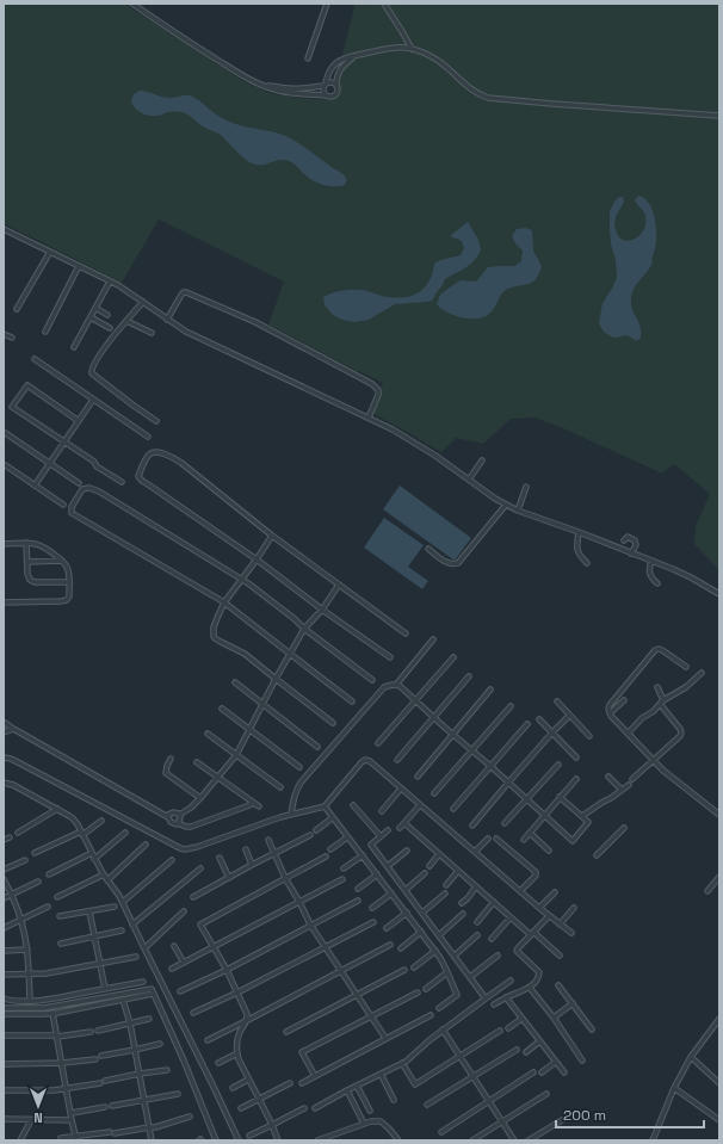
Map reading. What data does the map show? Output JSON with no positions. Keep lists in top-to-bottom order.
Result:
{
  "scale_bar": "200 m",
  "north": "bottom"
}
